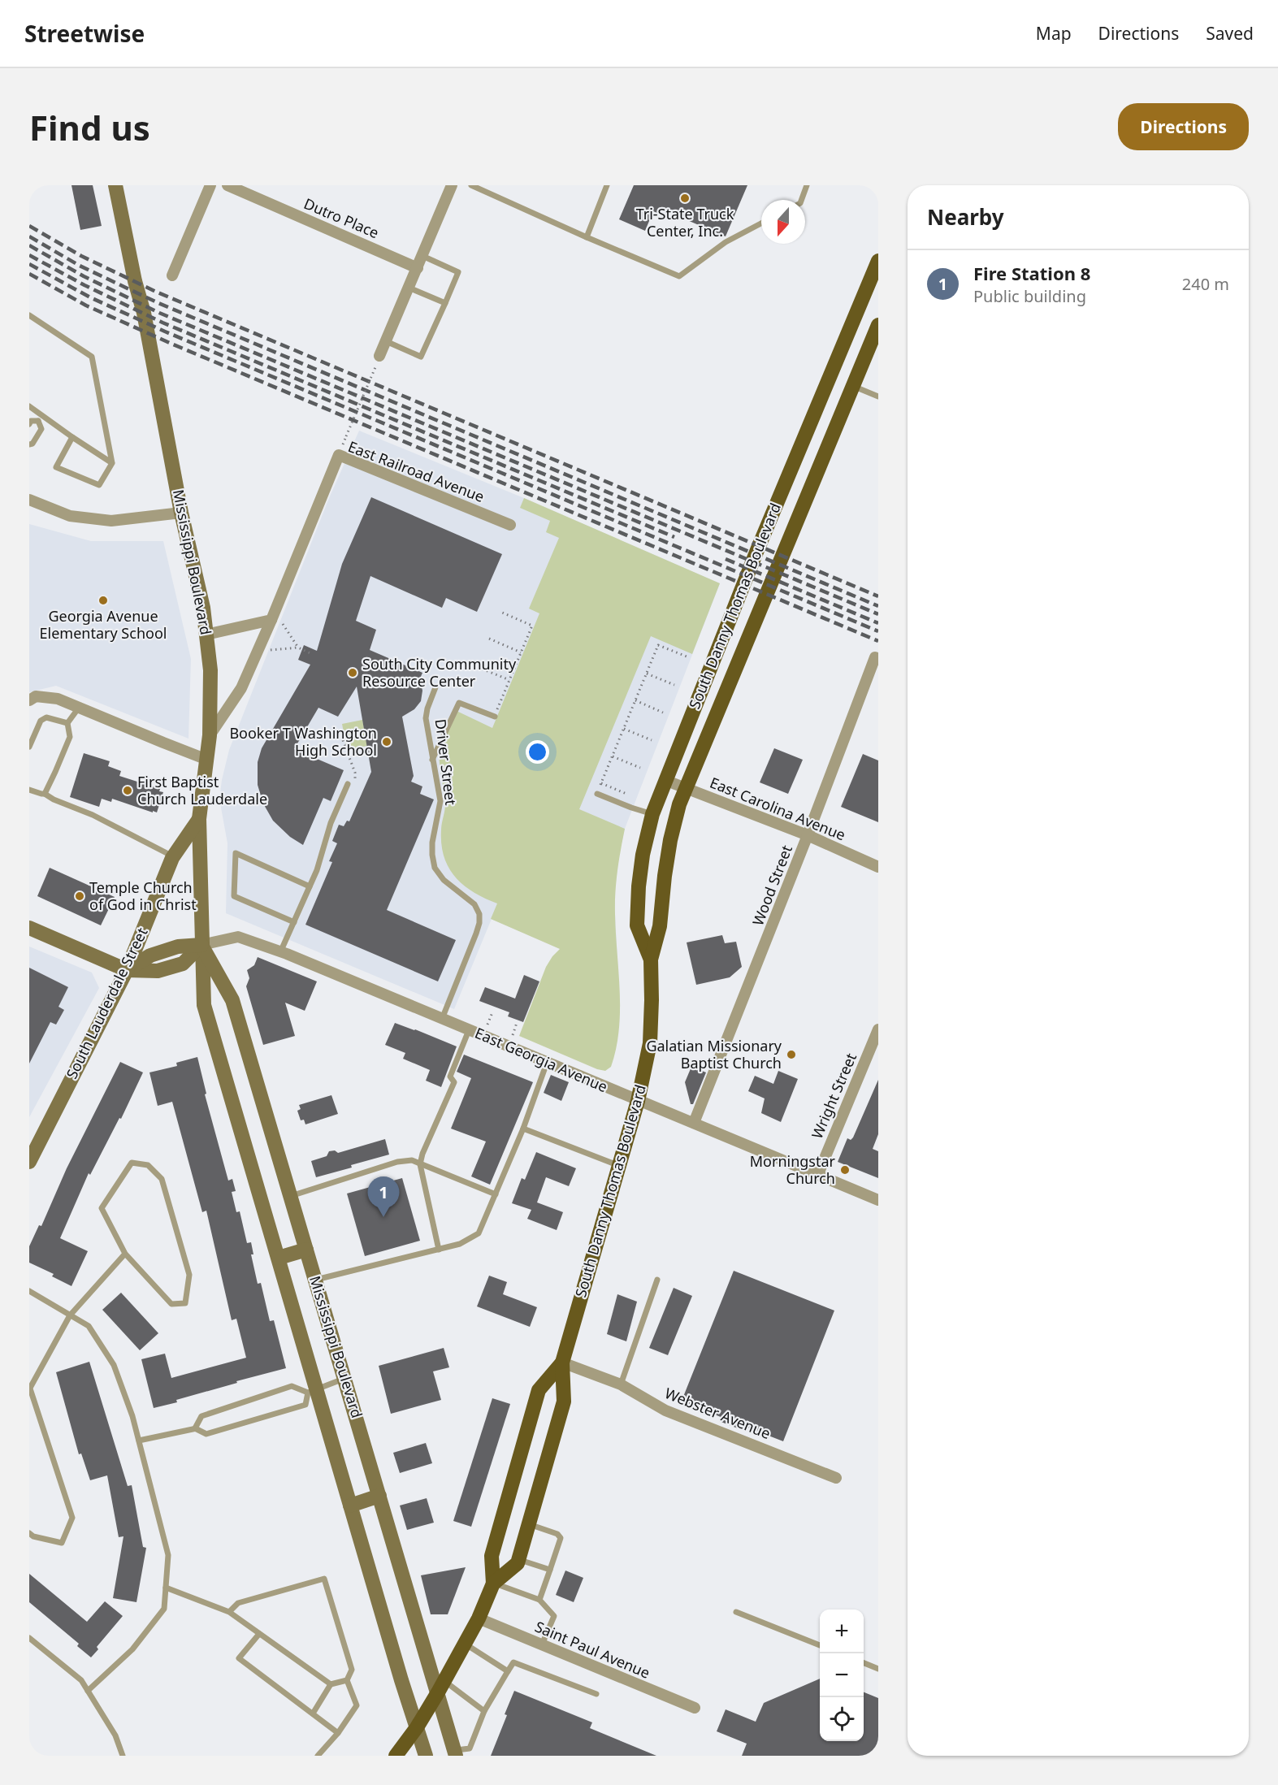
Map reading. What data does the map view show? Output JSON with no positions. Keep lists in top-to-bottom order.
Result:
{
  "streets": {
    "main road": ["Mississippi Boulevard", "South Danny Thomas Boulevard", "South Lauderdale Street"],
    "street": [
      "Dutro Place",
      "East Railroad Avenue",
      "East Carolina Avenue",
      "Wood Street",
      "East Georgia Avenue",
      "Wright Street",
      "Webster Avenue",
      "Saint Paul Avenue"
    ],
    "lane": ["Driver Street"]
  },
  "crossings": [
    ["East Railroad Avenue", "Mississippi Boulevard"],
    ["Mississippi Boulevard", "South Danny Thomas Boulevard"],
    ["Mississippi Boulevard", "South Lauderdale Street"],
    ["Mississippi Boulevard", "East Georgia Avenue"],
    ["South Danny Thomas Boulevard", "East Carolina Avenue"],
    ["South Danny Thomas Boulevard", "East Georgia Avenue"],
    ["South Danny Thomas Boulevard", "Webster Avenue"],
    ["South Danny Thomas Boulevard", "Saint Paul Avenue"],
    ["Driver Street", "East Georgia Avenue"],
    ["East Carolina Avenue", "Wood Street"],
    ["Wood Street", "East Georgia Avenue"],
    ["East Georgia Avenue", "Wright Street"]
  ],
  "places": [
    "Tri-State Truck Center, Inc.",
    "Georgia Avenue Elementary School",
    "South City Community Resource Center",
    "Booker T Washington High School",
    "First Baptist Church Lauderdale",
    "Temple Church of God in Christ",
    "Galatian Missionary Baptist Church",
    "Morningstar Church"
  ],
  "north": "bottom",
  "page": {
    "header": "Streetwise",
    "nav": ["Map", "Directions", "Saved"],
    "buttons": "Directions",
    "title": "Find us",
    "heading": "Nearby",
    "list": [
      {
        "mark": "1",
        "name": "Fire Station 8",
        "note": "Public building",
        "value": "240 m"
      }
    ],
    "pins": "1",
    "map_buttons": ["+", "−"]
  }
}
